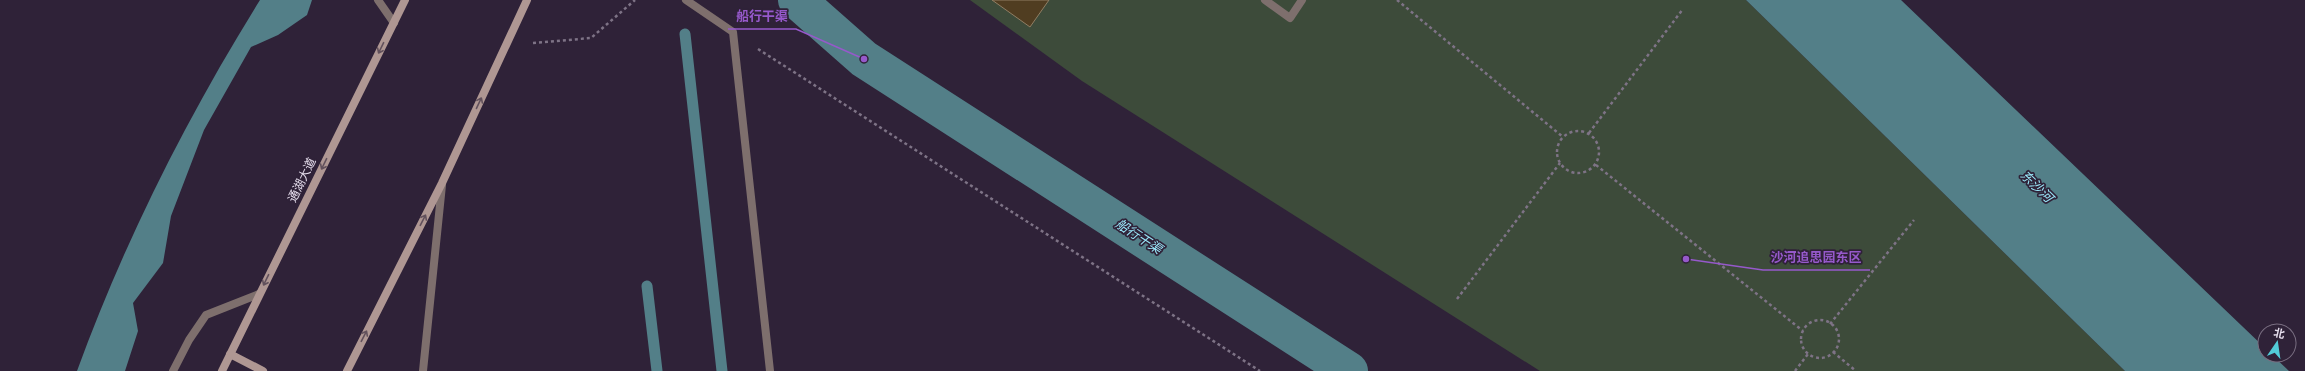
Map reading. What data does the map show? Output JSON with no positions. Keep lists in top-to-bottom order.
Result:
{
  "streets": {
    "street": ["通湖大道"]
  },
  "one_way": ["通湖大道"],
  "water": ["东沙河", "船行干渠"],
  "places": ["船行干渠", "沙河追思园东区"],
  "north": "top"
}
